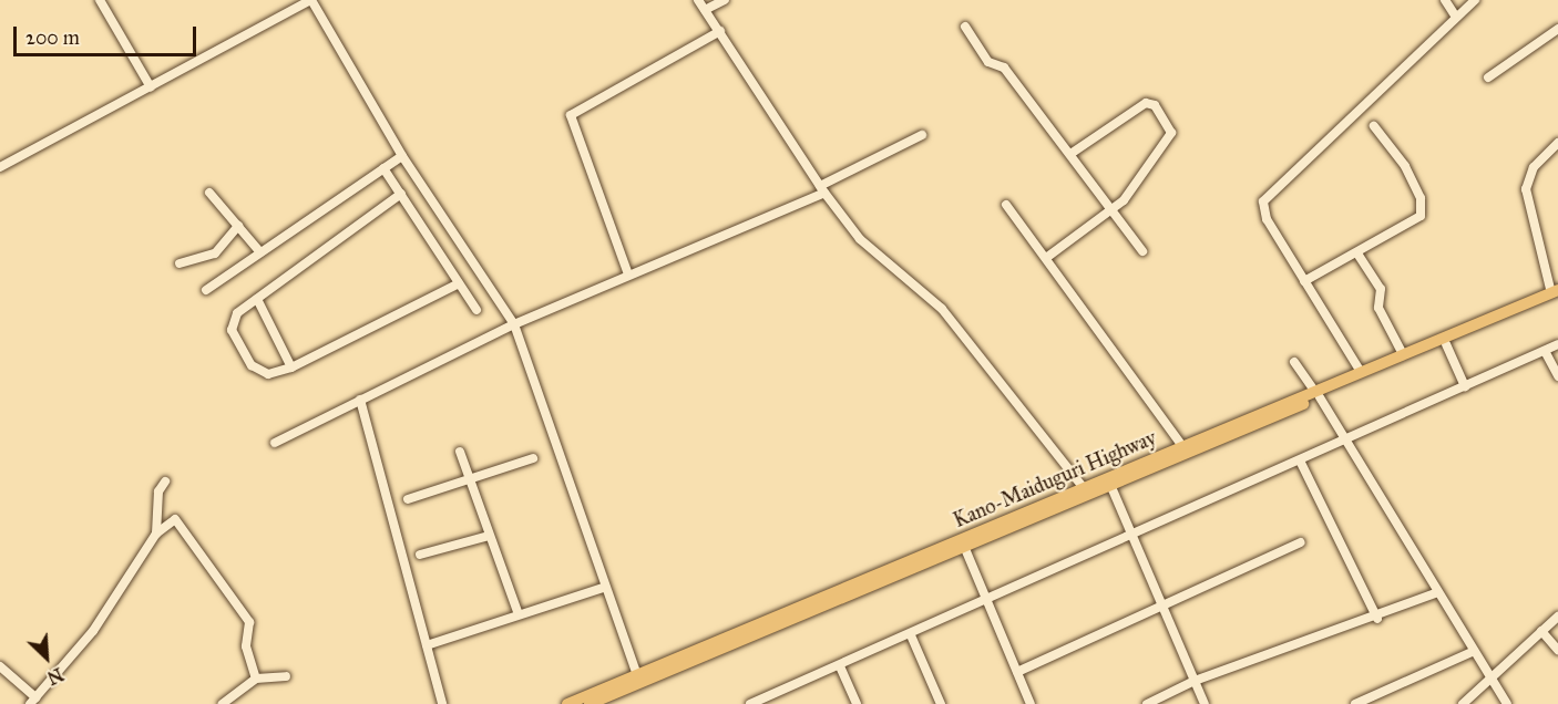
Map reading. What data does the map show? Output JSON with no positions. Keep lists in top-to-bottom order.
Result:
{
  "streets": {
    "highway": ["Kano-Maiduguri Highway"]
  },
  "scale_bar": "200 m",
  "north": "bottom right"
}
